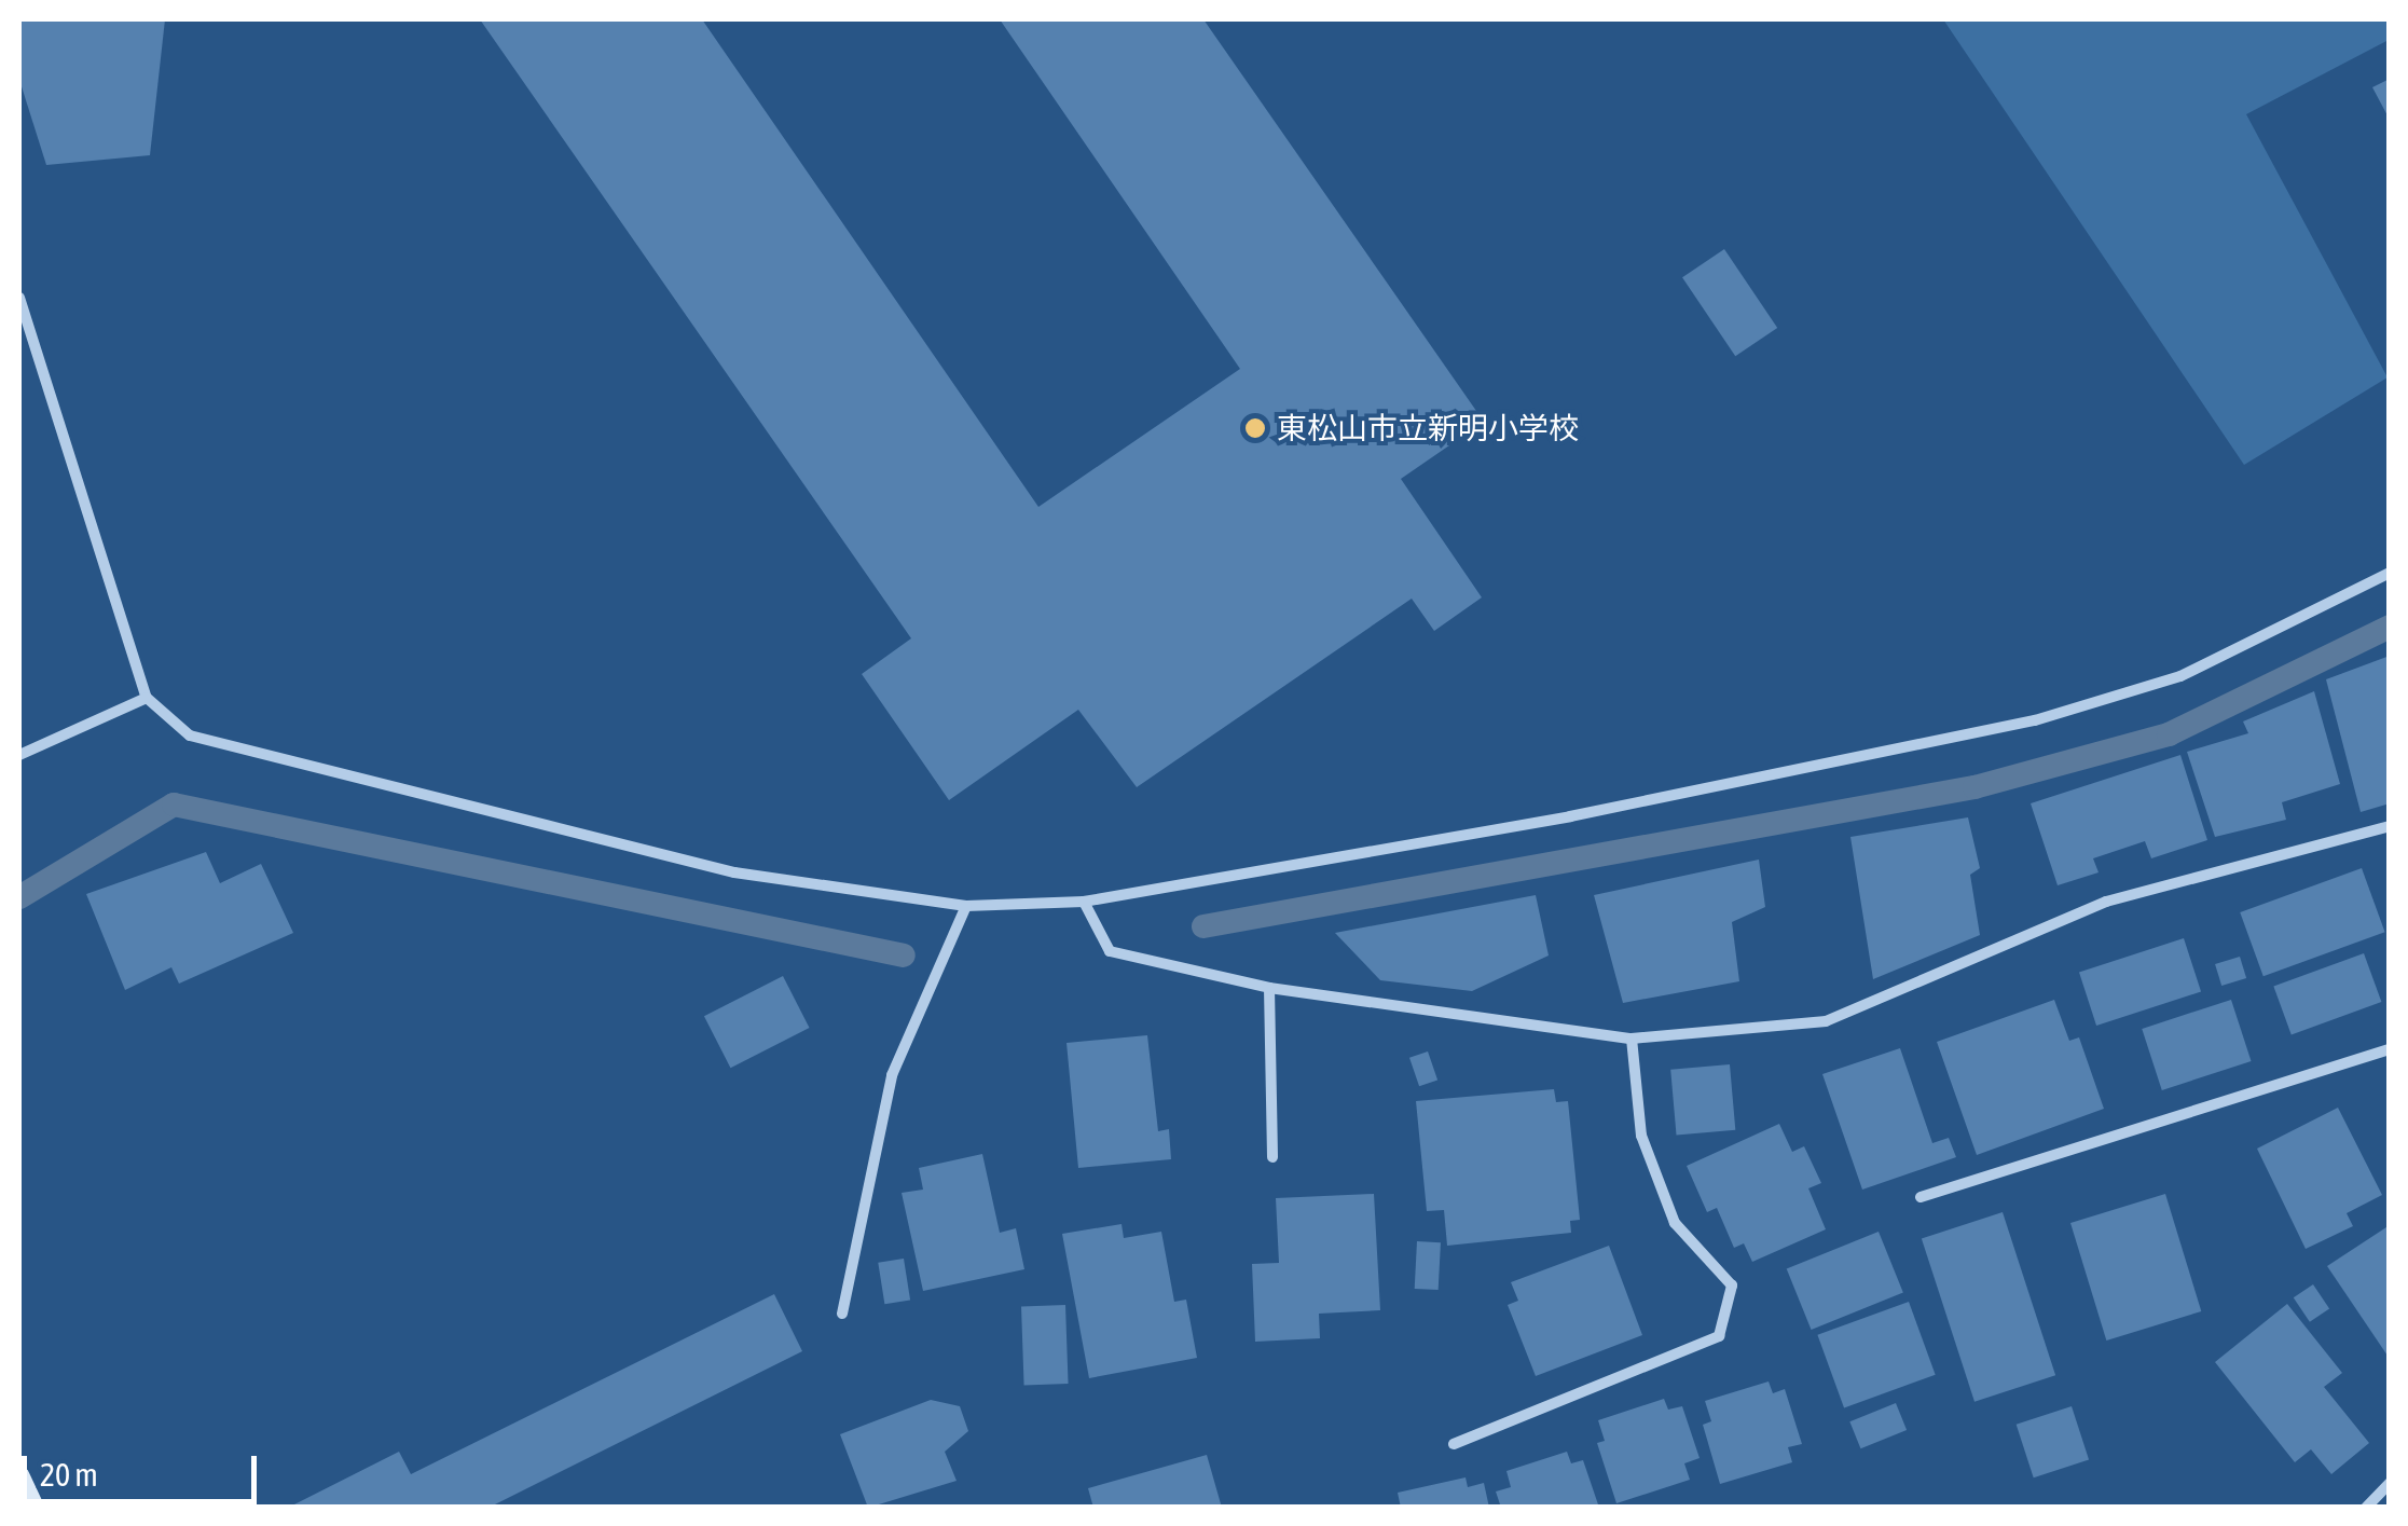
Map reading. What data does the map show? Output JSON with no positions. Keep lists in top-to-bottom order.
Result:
{
  "places": ["東松山市立新明小学校"],
  "scale_bar": "20 m"
}
